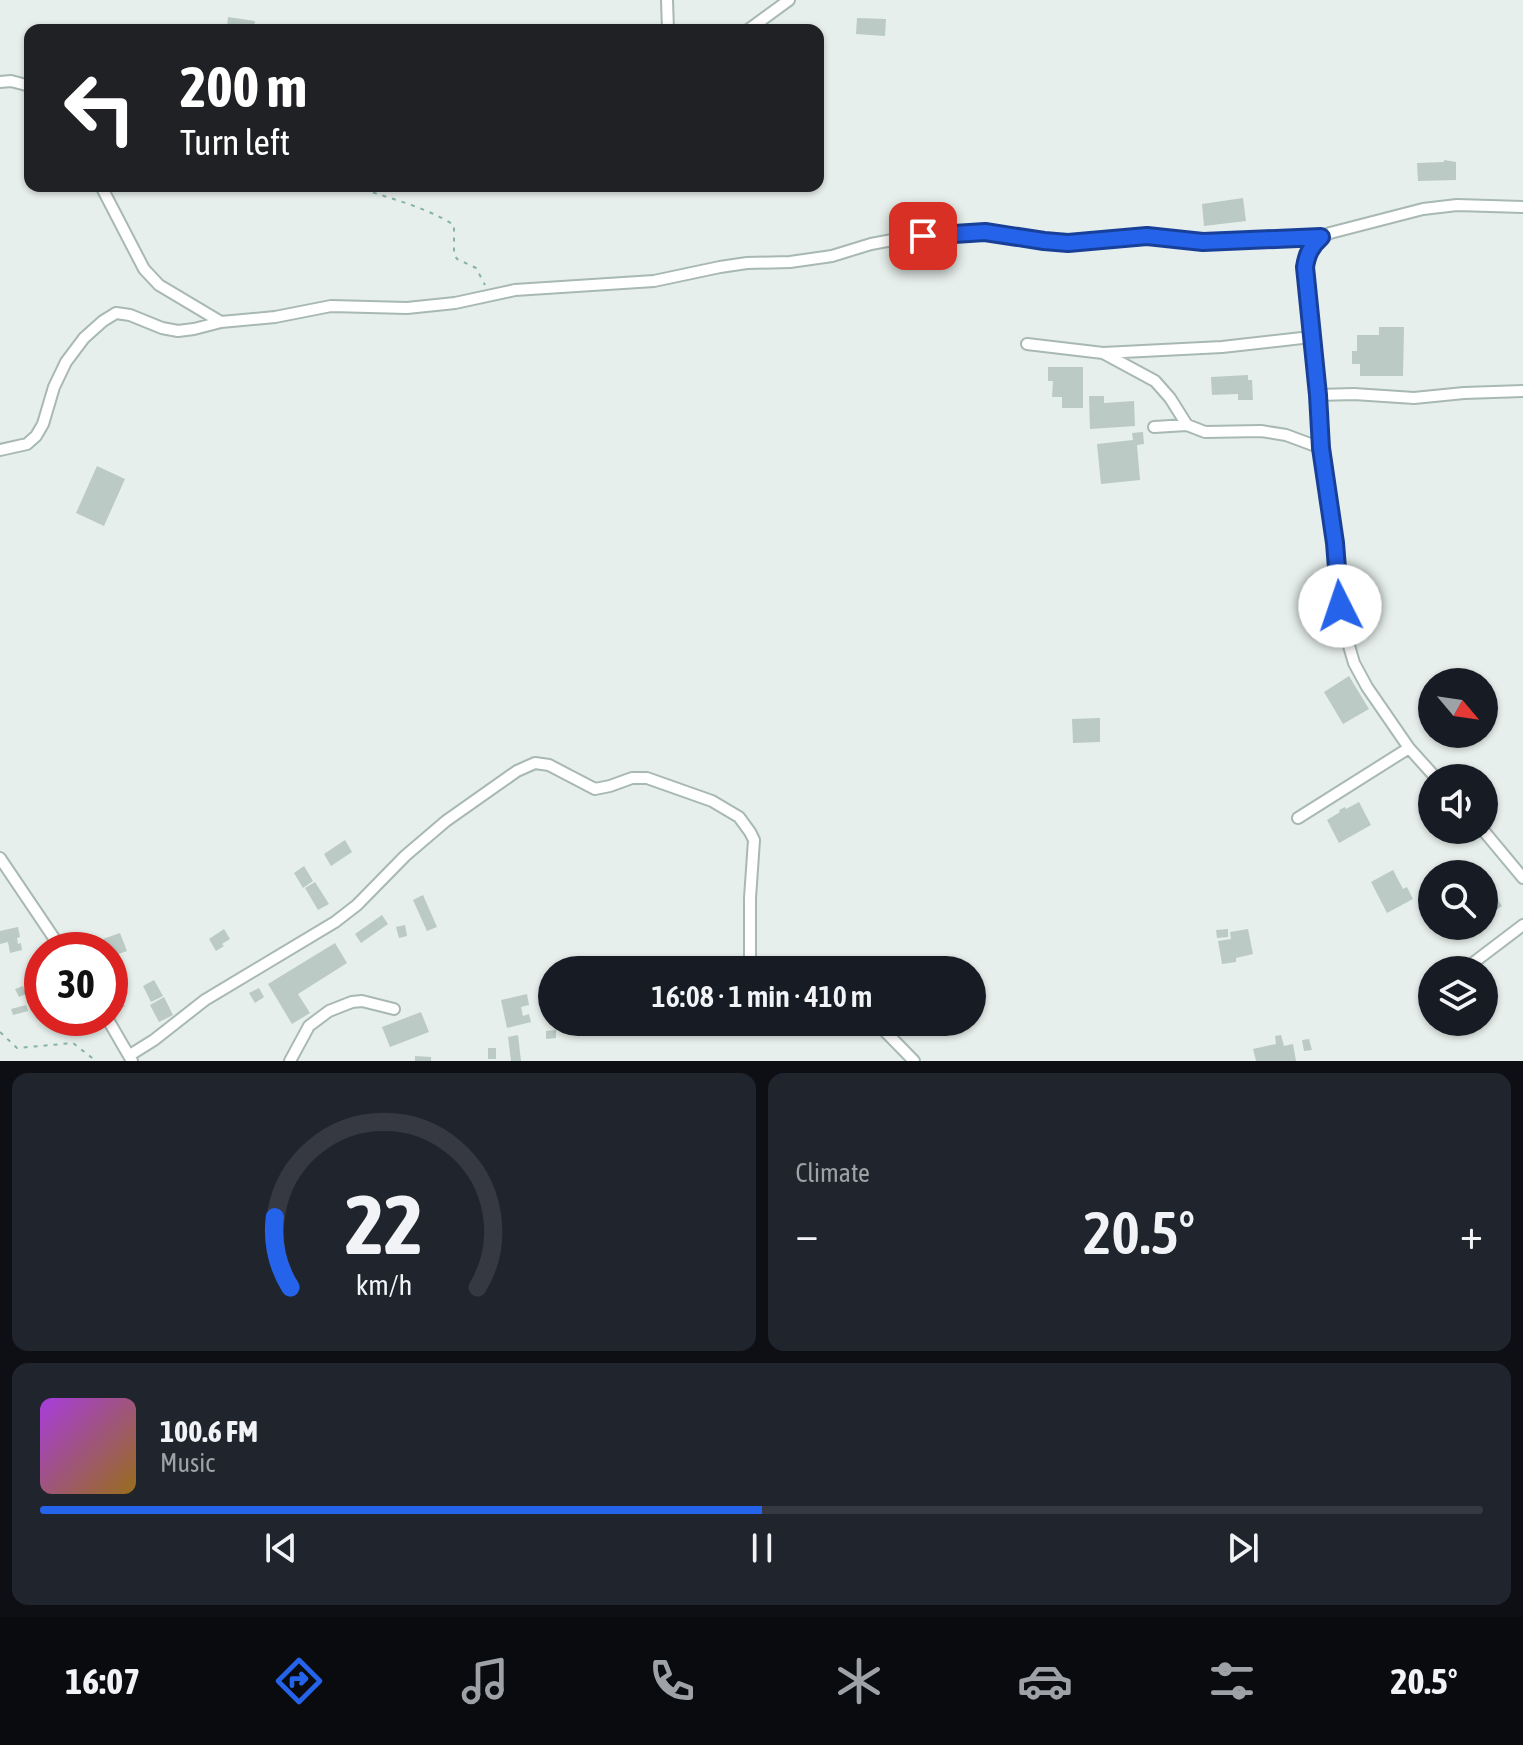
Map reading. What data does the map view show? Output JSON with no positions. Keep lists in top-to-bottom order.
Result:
{
  "north": "bottom right",
  "page": {
    "turn": ["200 m", "Turn left"],
    "limit": "30",
    "trip": "16:08 · 1 min · 410 m",
    "tile": "Climate",
    "heat": ["−", "20.5°", "+"],
    "song": ["100.6 FM", "Music"],
    "tabs": ["16:07", "20.5°"],
    "gauge": ["22", "km/h"]
  }
}
